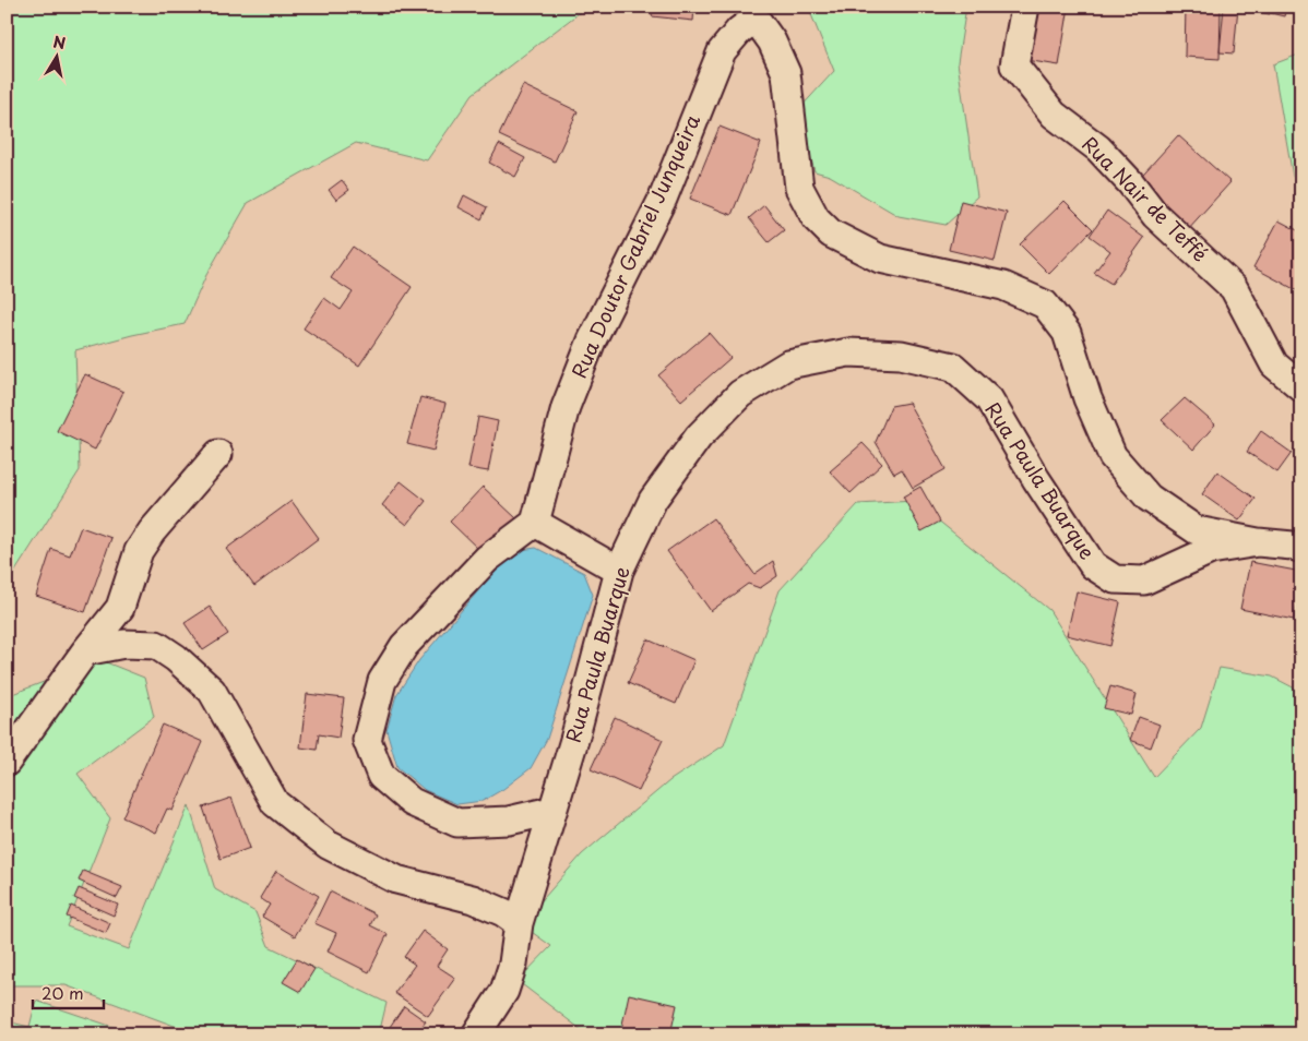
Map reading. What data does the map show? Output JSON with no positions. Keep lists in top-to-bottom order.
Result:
{
  "streets": {
    "street": ["Rua Nair de Teffé", "Rua Doutor Gabriel Junqueira", "Rua Paula Buarque"]
  },
  "crossings": [
    ["Rua Doutor Gabriel Junqueira", "Rua Paula Buarque"]
  ],
  "scale_bar": "20 m",
  "north": "top"
}
